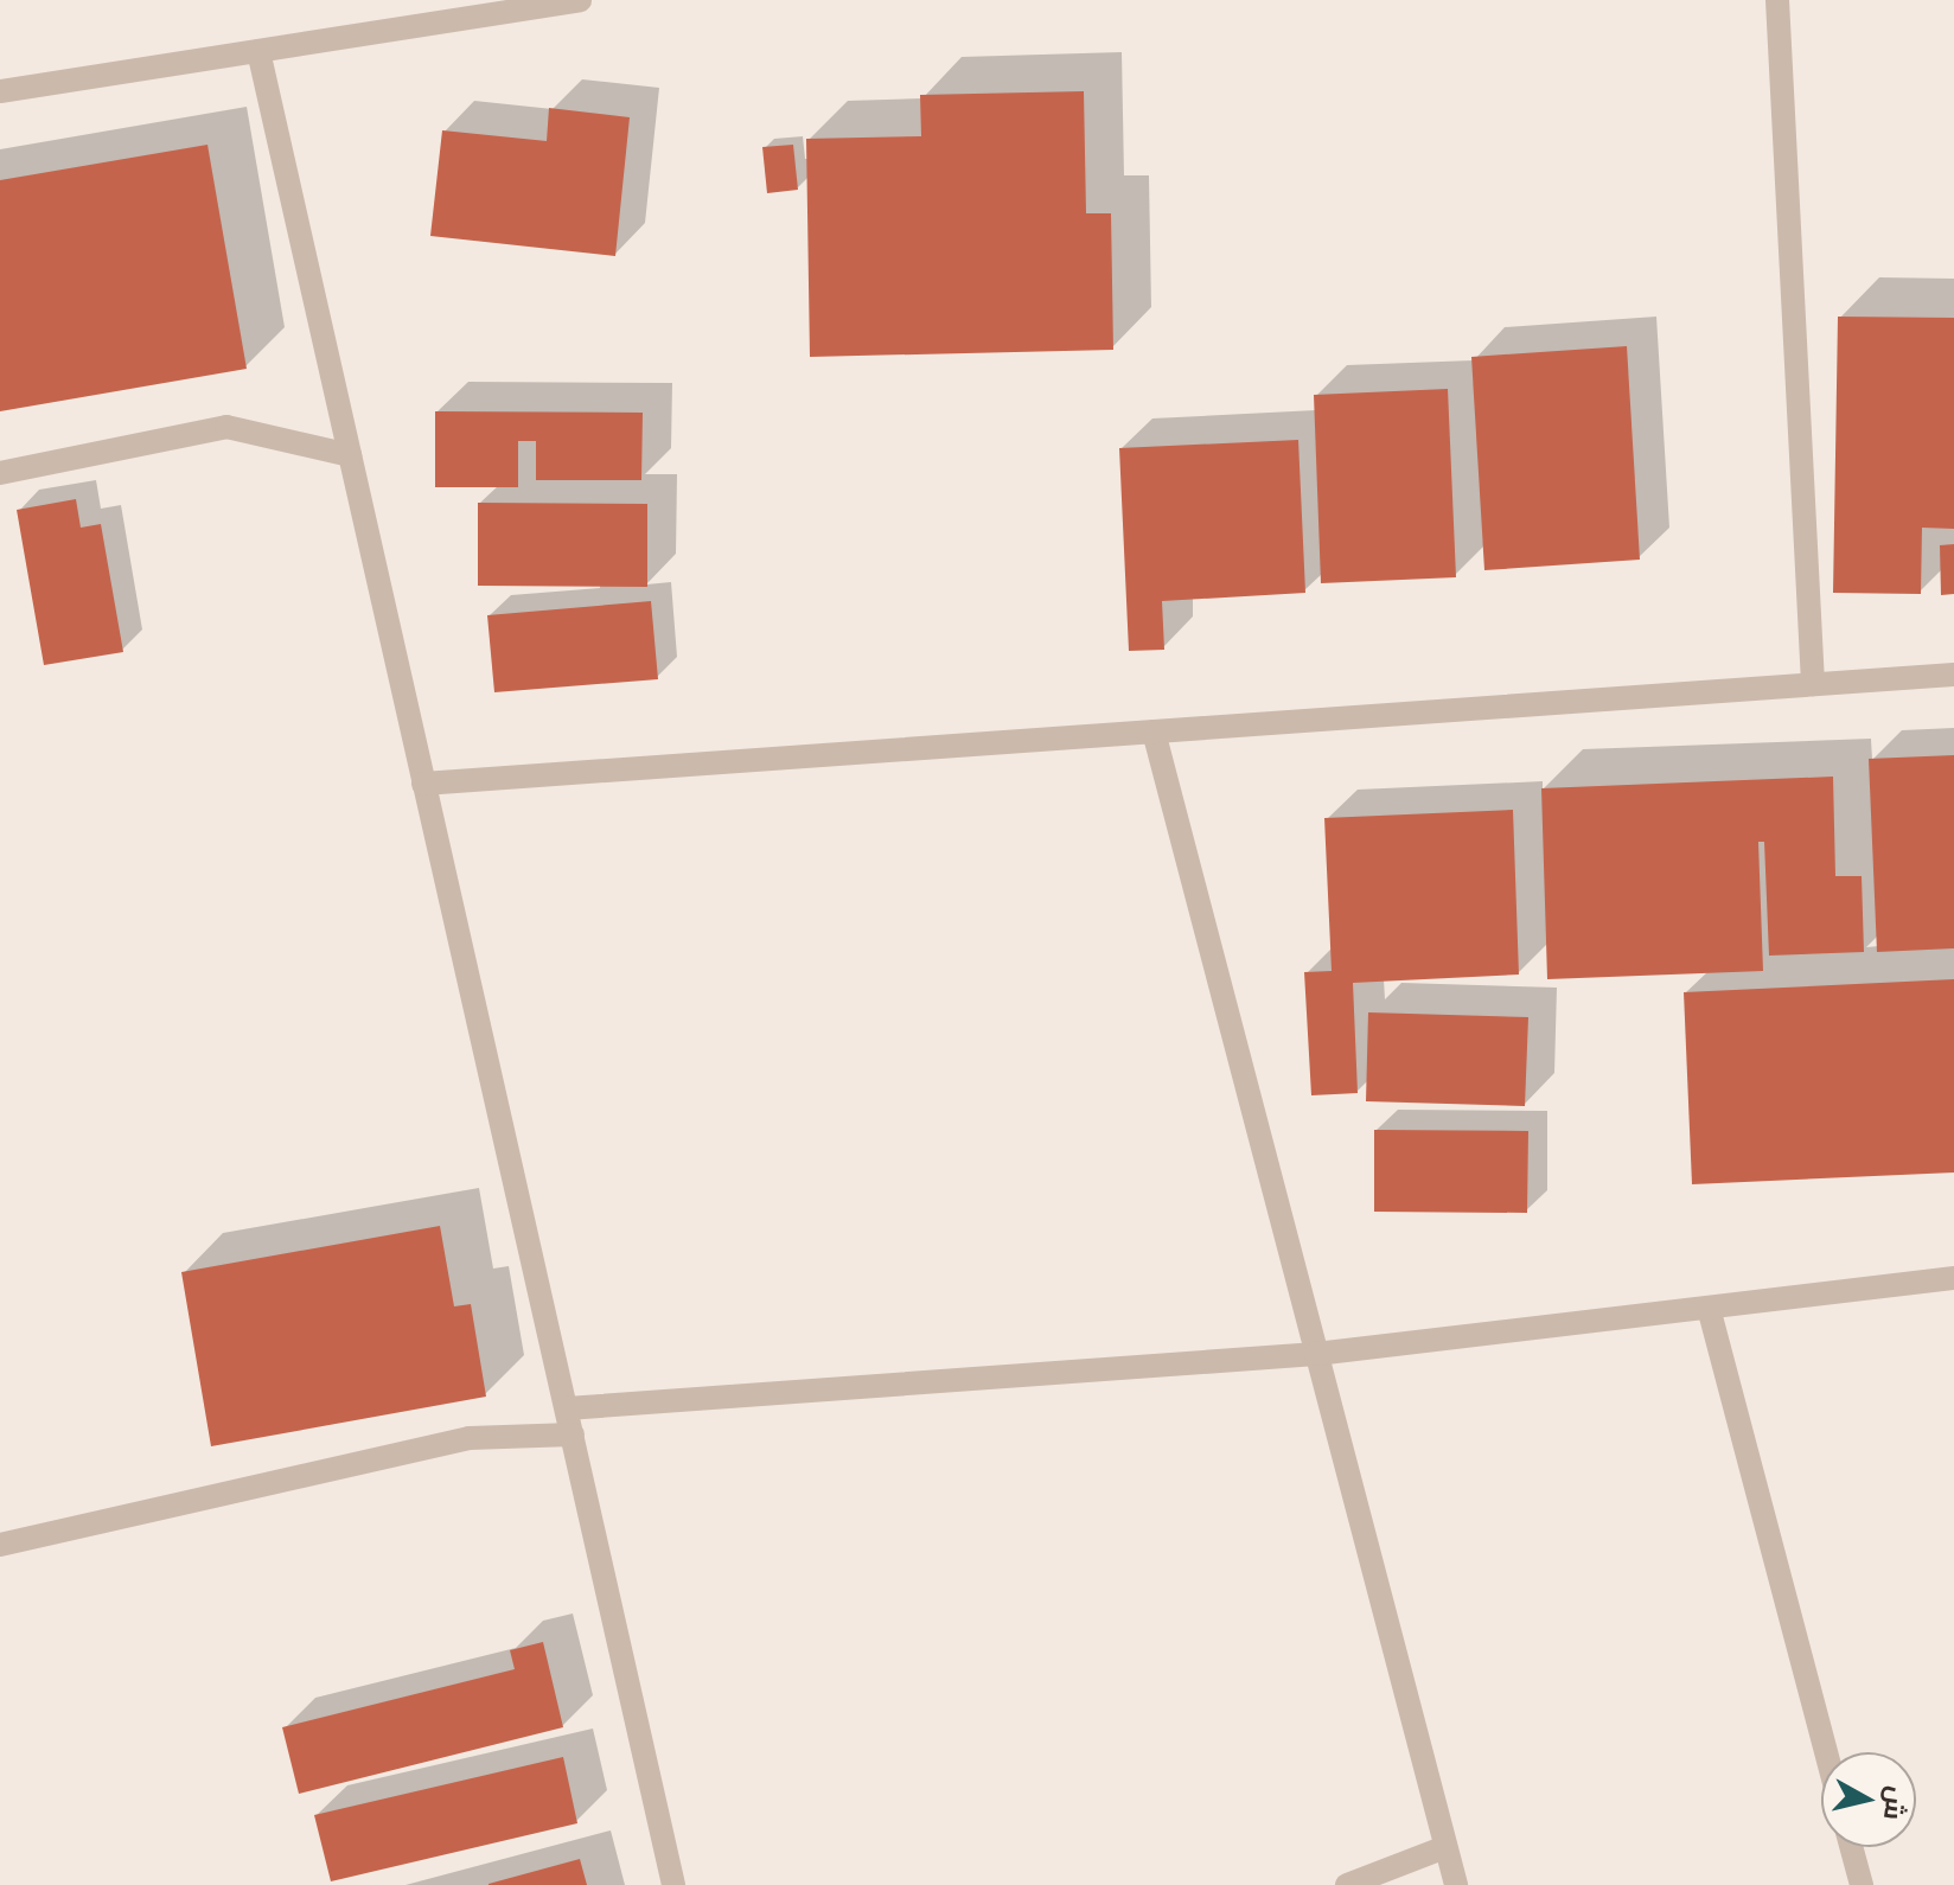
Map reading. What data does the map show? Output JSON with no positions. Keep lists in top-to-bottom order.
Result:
{
  "north": "right"
}
